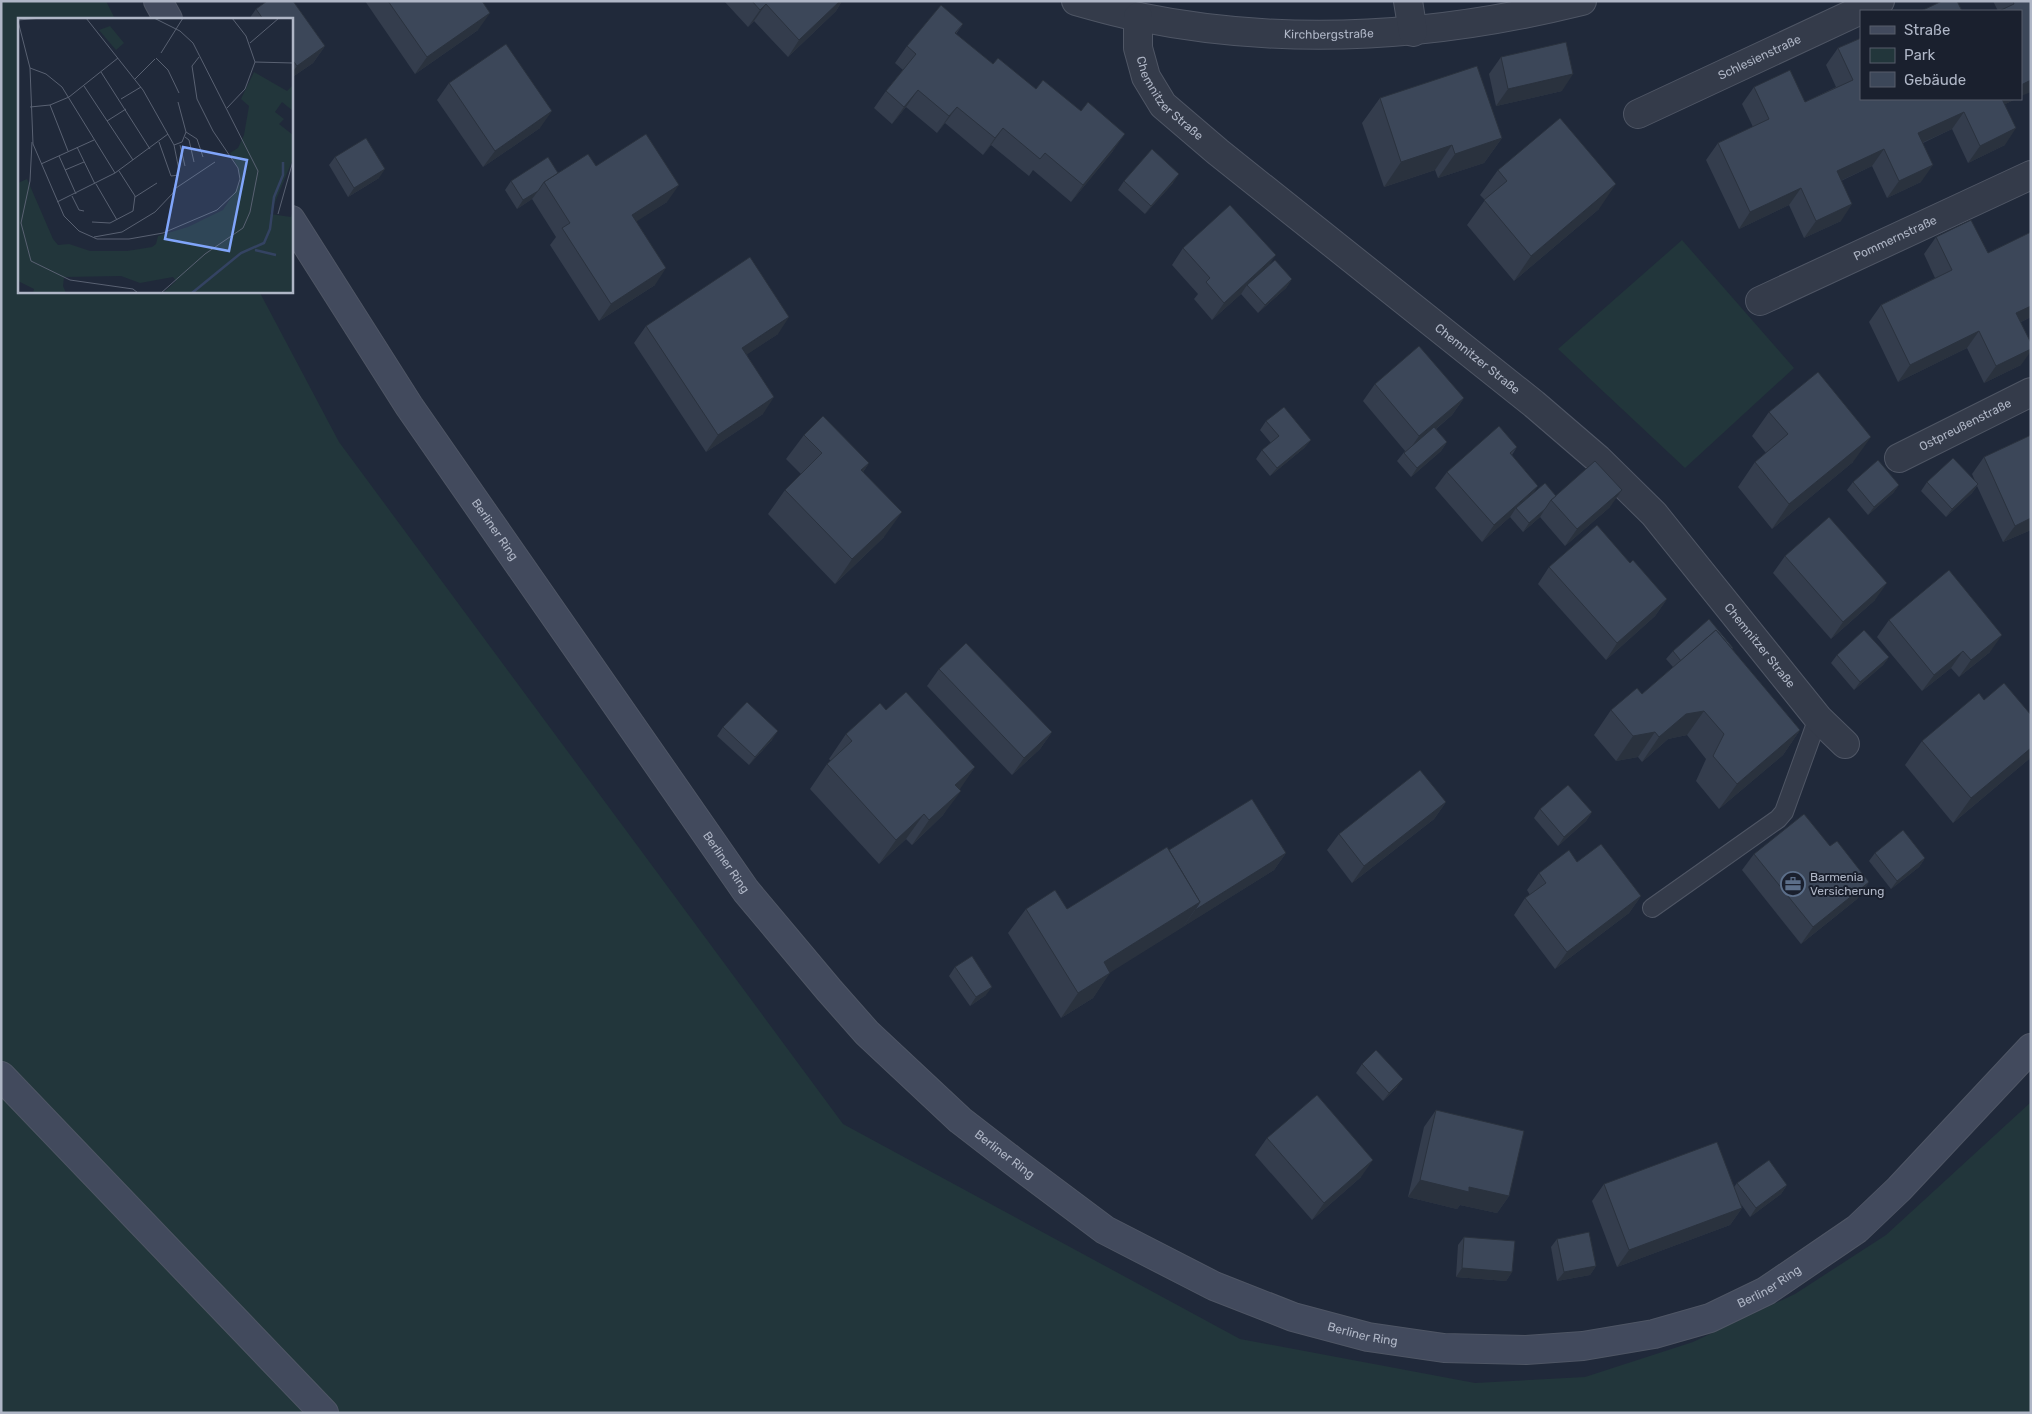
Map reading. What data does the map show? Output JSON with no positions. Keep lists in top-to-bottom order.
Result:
{
  "streets": {
    "street": [
      "Kirchbergstraße",
      "Schlesienstraße",
      "Chemnitzer Straße",
      "Pommernstraße",
      "Ostpreußenstraße",
      "Berliner Ring"
    ]
  },
  "crossings": [
    ["Kirchbergstraße", "Chemnitzer Straße"]
  ],
  "places": {
    "office": ["Barmenia Versicherung"]
  },
  "legend": ["Straße", "Park", "Gebäude"]
}
